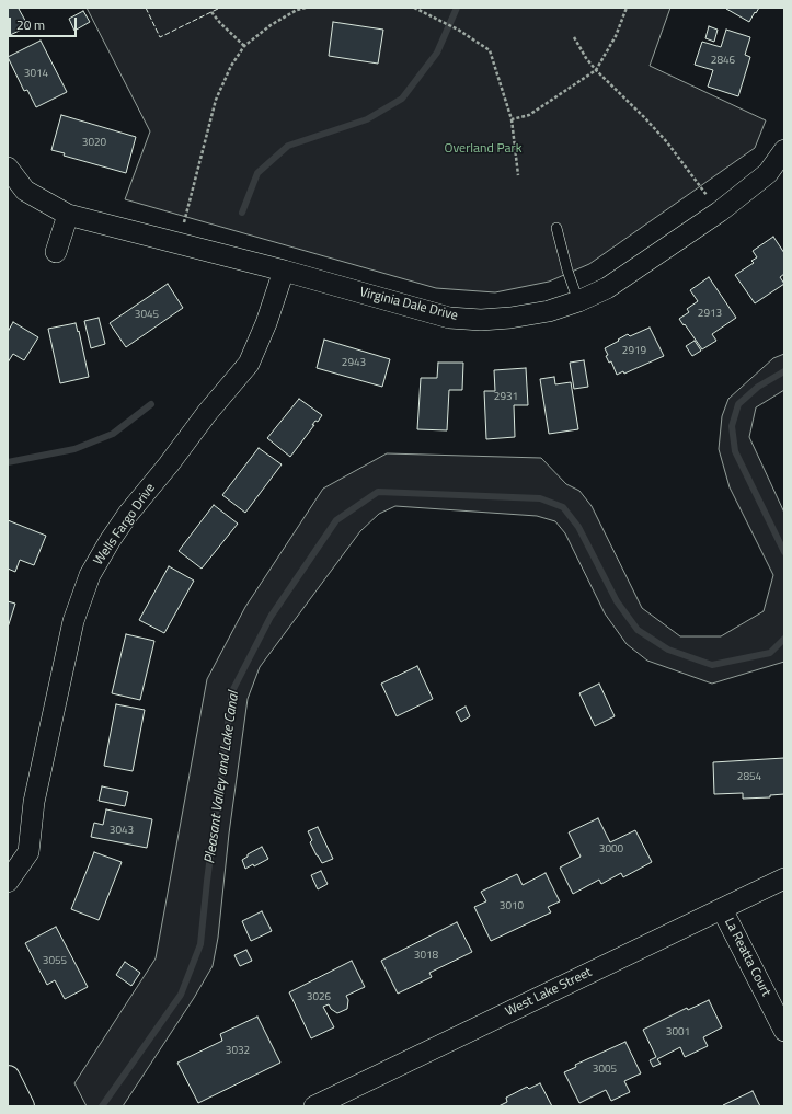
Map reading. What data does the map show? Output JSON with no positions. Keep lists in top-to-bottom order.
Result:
{
  "streets": {
    "street": [
      "Virginia Dale Drive",
      "Wells Fargo Drive",
      "La Reatta Court",
      "West Lake Street"
    ]
  },
  "crossings": [
    ["Virginia Dale Drive", "Wells Fargo Drive"],
    ["La Reatta Court", "West Lake Street"]
  ],
  "water": ["Pleasant Valley and Lake Canal"],
  "parks": ["Overland Park"],
  "house_numbers": [
    "2846",
    "3014",
    "3020",
    "2913",
    "3045",
    "2919",
    "2943",
    "2931",
    "2854",
    "3043",
    "3000",
    "3010",
    "3018",
    "3055",
    "3026",
    "3001",
    "3032",
    "3005"
  ],
  "scale_bar": "20 m"
}
